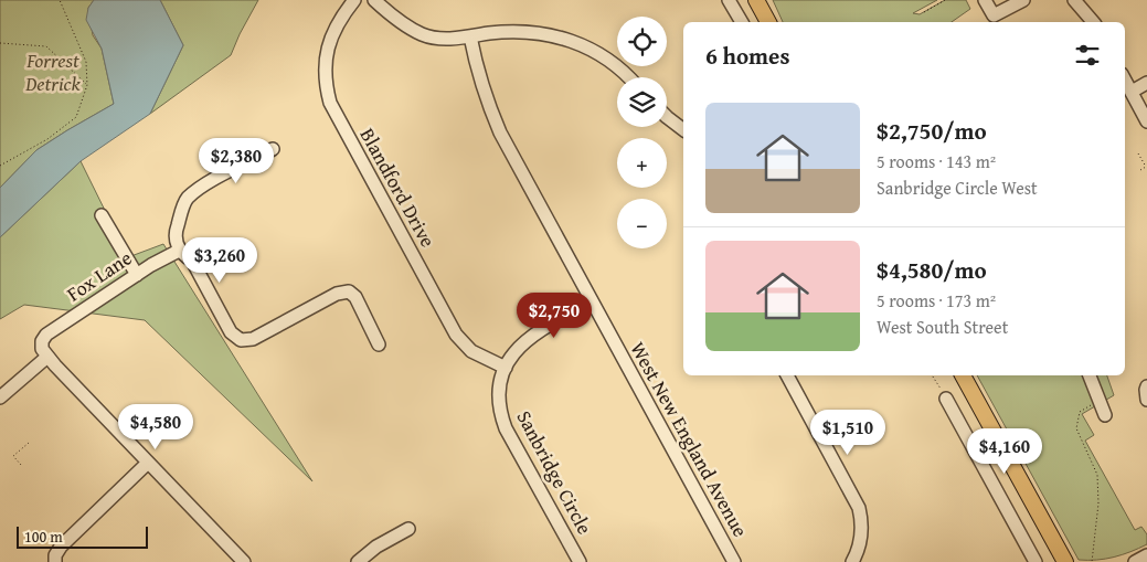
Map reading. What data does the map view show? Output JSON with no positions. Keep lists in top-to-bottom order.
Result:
{
  "streets": {
    "street": [
      "Blandford Drive",
      "Fox Lane",
      "West New England Avenue",
      "Sanbridge Circle"
    ]
  },
  "crossings": [
    ["Blandford Drive", "Sanbridge Circle"],
    ["West New England Avenue", "Sanbridge Circle"]
  ],
  "parks": ["Forrest Detrick"],
  "scale_bar": "100 m",
  "page": {
    "map_buttons": ["+", "−"],
    "heading": "6 homes",
    "list": [
      {
        "name": "$2,750/mo",
        "note": "5 rooms · 143 m² · Sanbridge Circle West"
      },
      {
        "name": "$4,580/mo",
        "note": "5 rooms · 173 m² · West South Street"
      }
    ],
    "price": [
      "$2,380",
      "$3,260",
      "$2,750",
      "$4,580",
      "$1,510",
      "$4,160"
    ],
    "scale": "100 m"
  }
}
